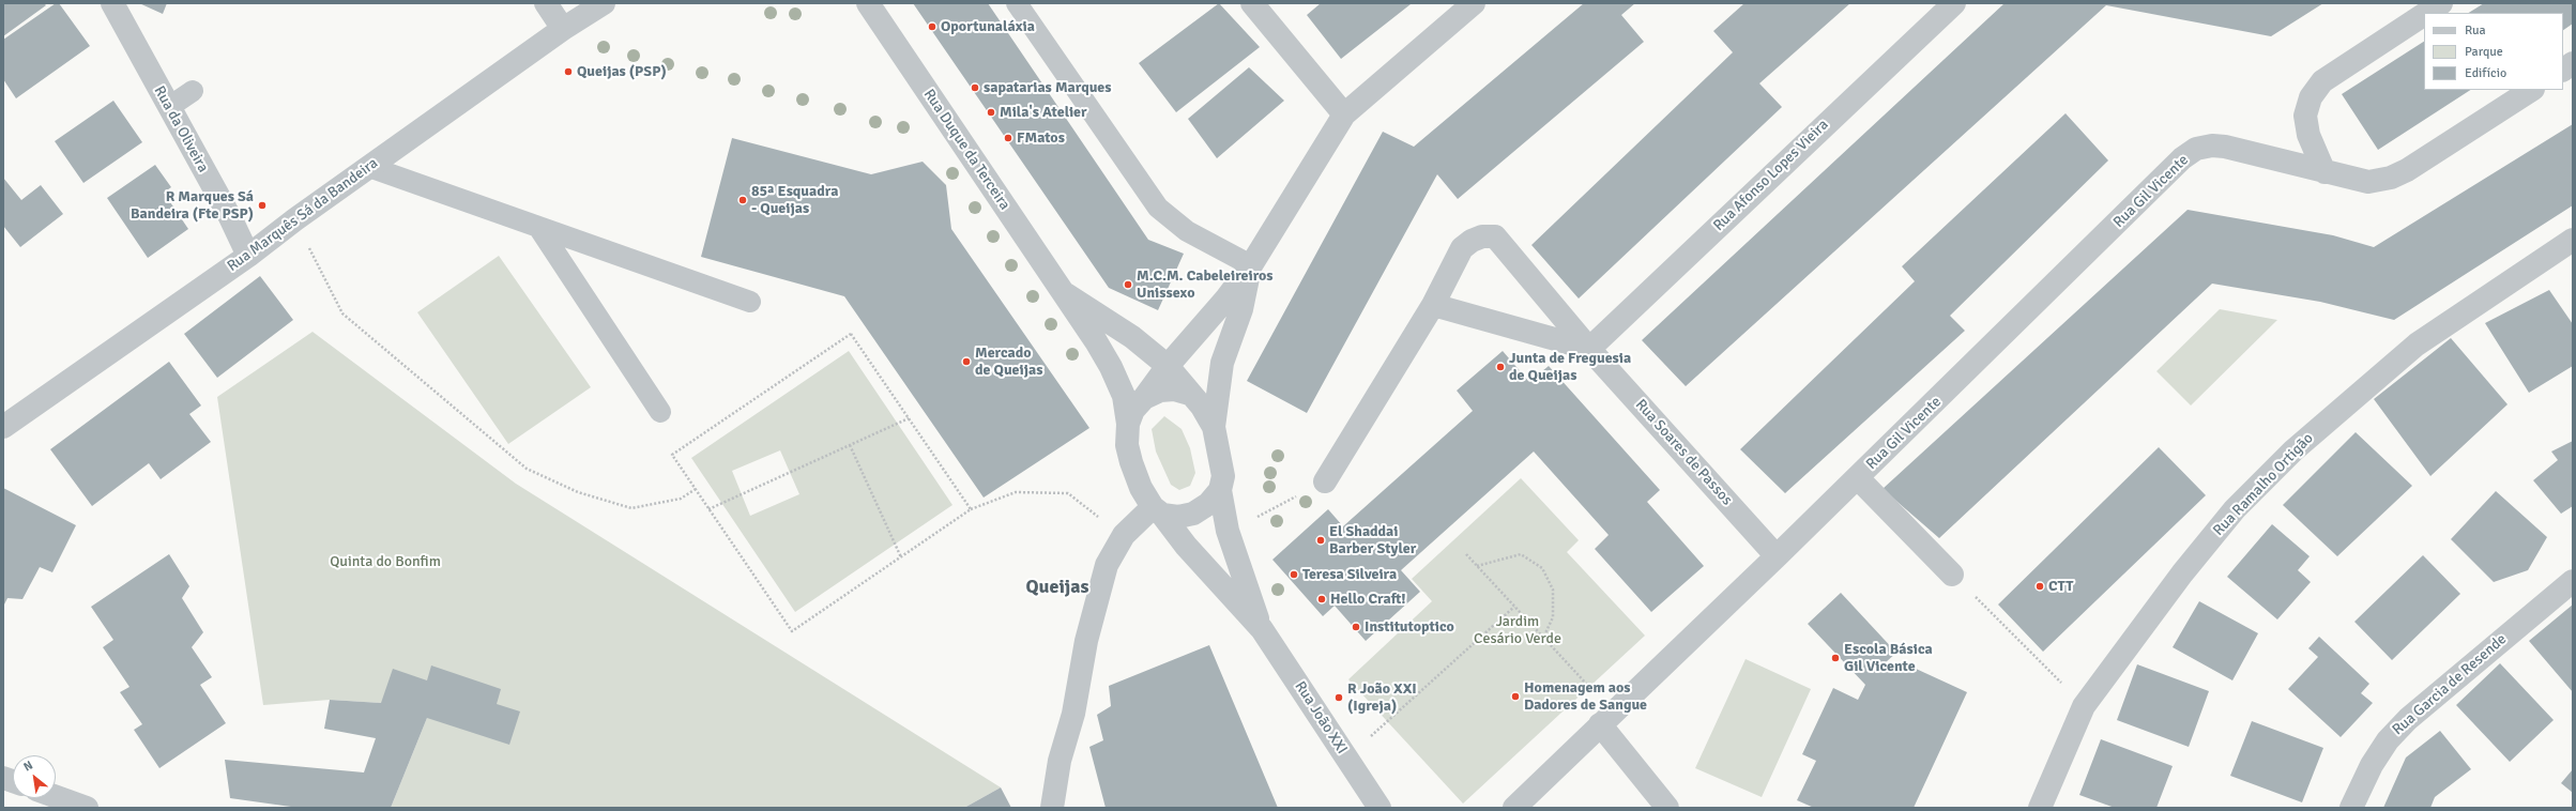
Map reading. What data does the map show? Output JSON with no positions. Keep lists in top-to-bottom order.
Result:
{
  "streets": {
    "street": [
      "Rua da Oliveira",
      "Rua Duque da Terceira",
      "Rua Afonso Lopes Vieira",
      "Rua Gil Vicente",
      "Rua Marquês Sá da Bandeira",
      "Rua Soares de Passos",
      "Rua Ramalho Ortigão",
      "Rua Garcia de Resende",
      "Rua João XXI"
    ]
  },
  "crossings": [
    ["Rua da Oliveira", "Rua Marquês Sá da Bandeira"],
    ["Rua Duque da Terceira", "Rua João XXI"],
    ["Rua Afonso Lopes Vieira", "Rua Soares de Passos"],
    ["Rua Gil Vicente", "Rua Soares de Passos"]
  ],
  "districts": ["Queijas"],
  "parks": ["Quinta do Bonfim", "Jardim Cesário Verde"],
  "places": [
    "Oportunaláxia",
    "Queijas (PSP)",
    "sapatarias Marques",
    "Mila's Atelier",
    "FMatos",
    "85ª Esquadra - Queijas",
    "R Marques Sá Bandeira (Fte PSP)",
    "M.C.M. Cabeleireiros Unissexo",
    "Mercado de Queijas",
    "Junta de Freguesia de Queijas",
    "El Shaddai Barber Styler",
    "Teresa Silveira",
    "CTT",
    "Hello Craft!",
    "Institutoptico",
    "Escola Básica Gil Vicente",
    "Homenagem aos Dadores de Sangue",
    "R João XXI (Igreja)"
  ],
  "legend": ["Rua", "Parque", "Edifício"],
  "north": "top left"
}
